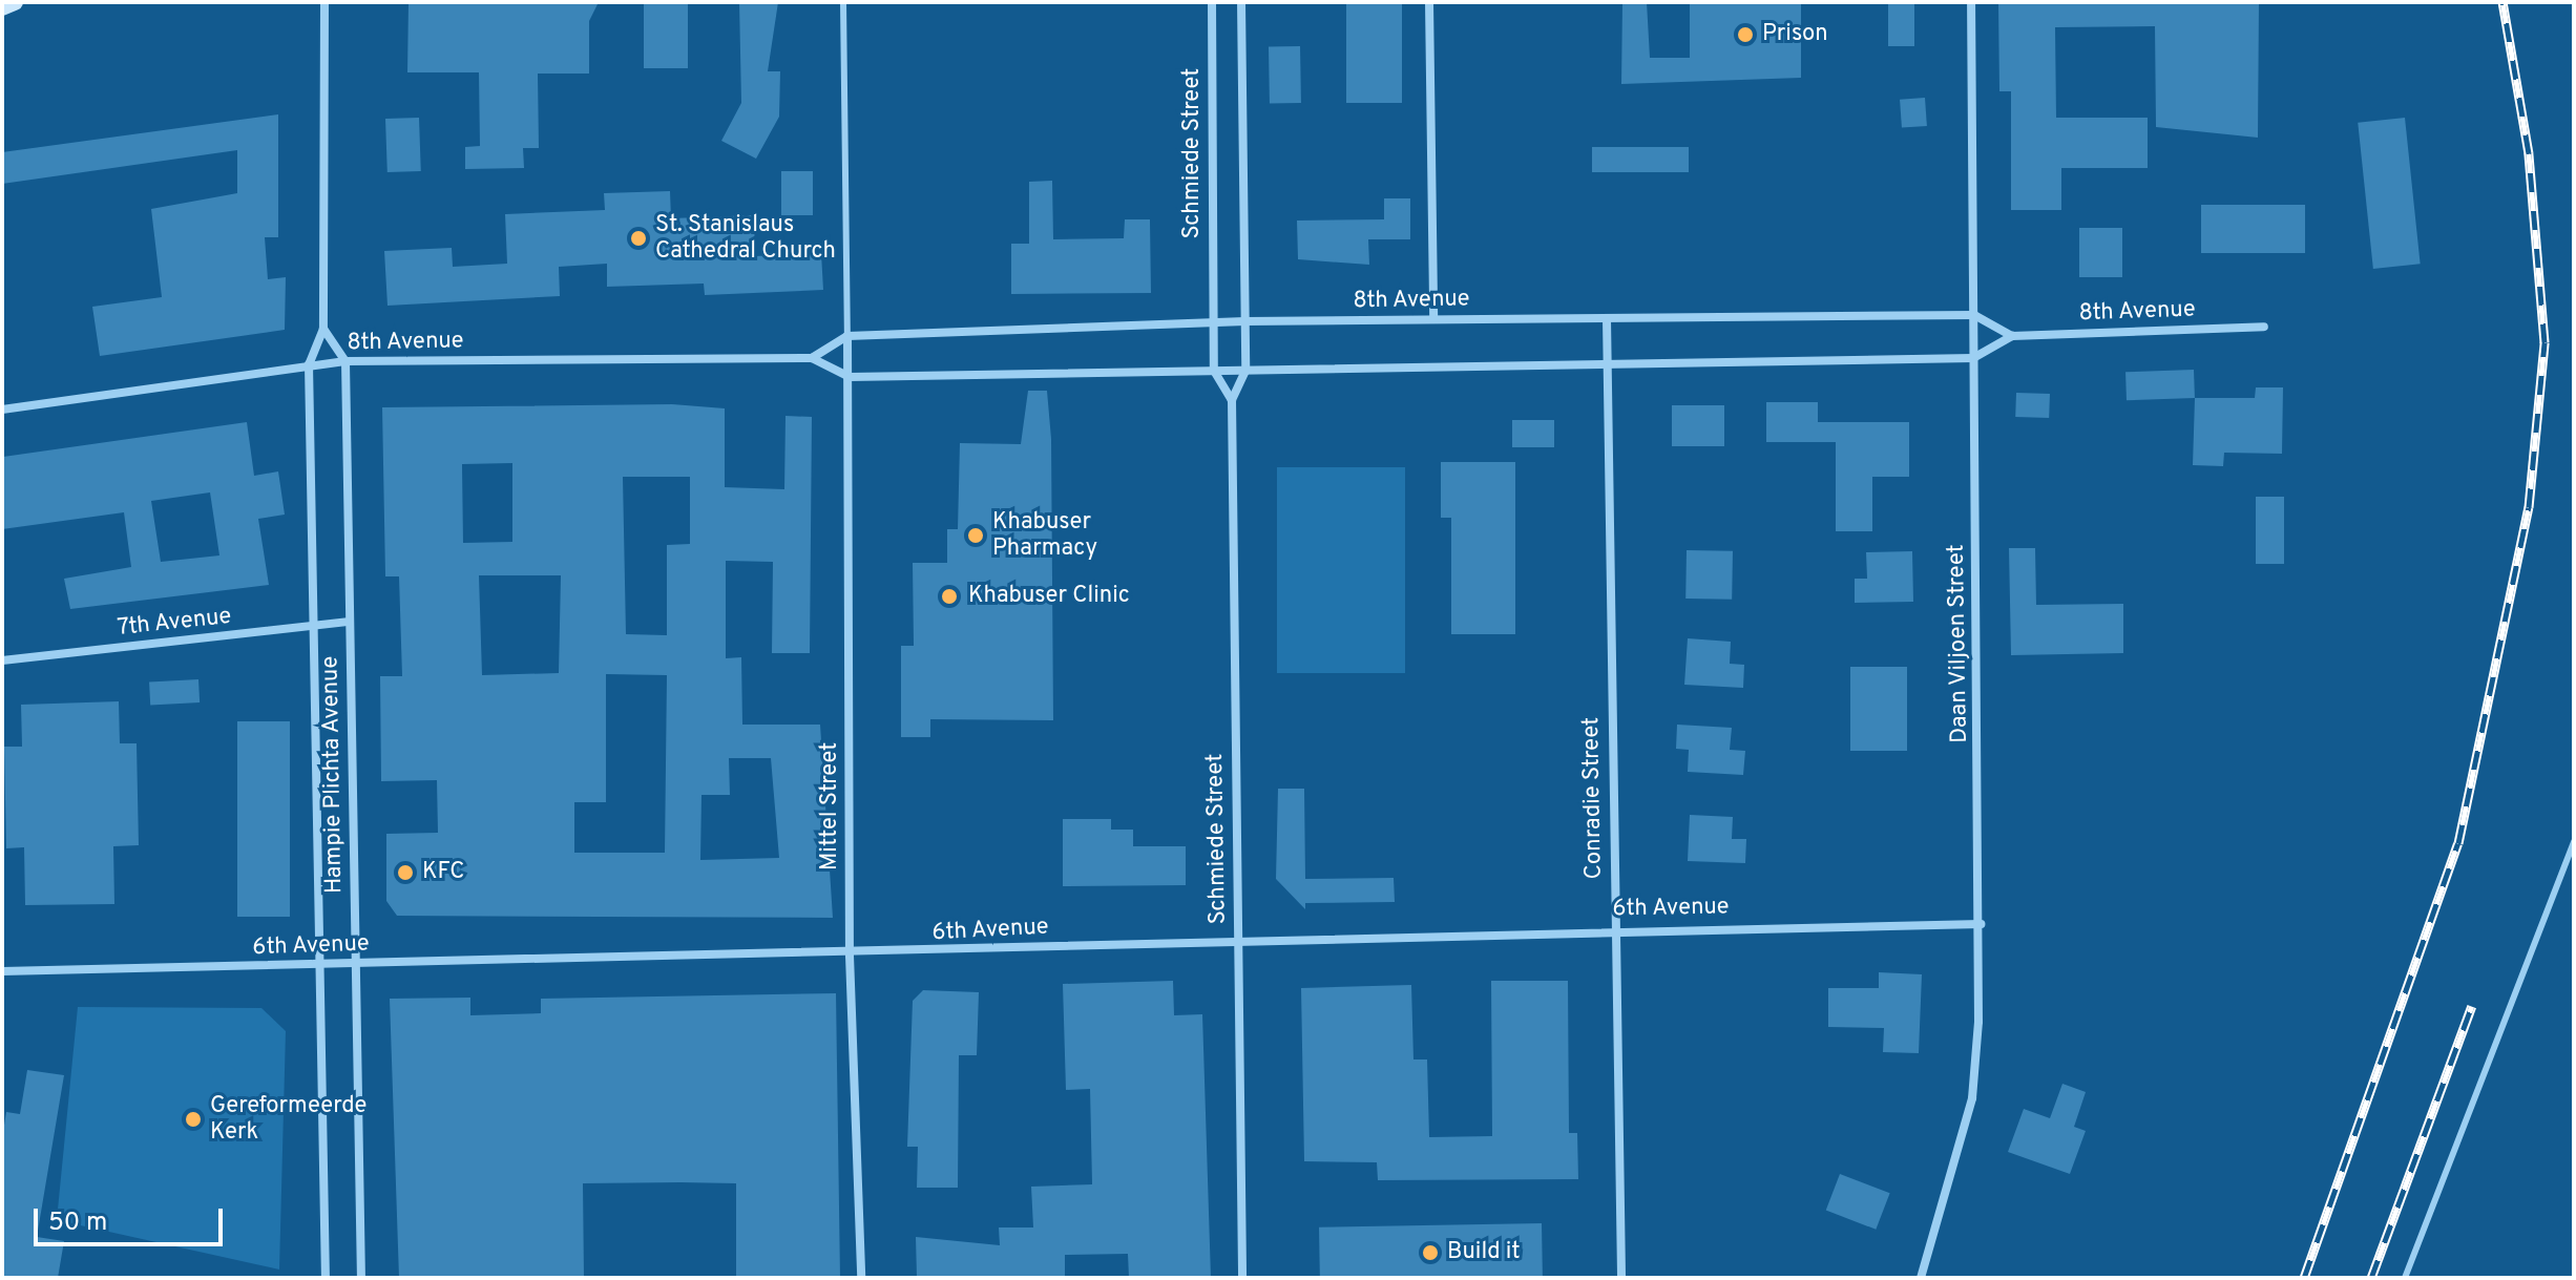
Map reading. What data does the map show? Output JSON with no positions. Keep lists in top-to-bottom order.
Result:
{
  "streets": {
    "street": [
      "Schmiede Street",
      "8th Avenue",
      "7th Avenue",
      "Daan Viljoen Street",
      "Hampie Plichta Avenue",
      "Conradie Street",
      "Mittel Street",
      "6th Avenue"
    ]
  },
  "crossings": [
    ["Schmiede Street", "8th Avenue"],
    ["Schmiede Street", "6th Avenue"],
    ["8th Avenue", "Daan Viljoen Street"],
    ["8th Avenue", "Hampie Plichta Avenue"],
    ["8th Avenue", "Conradie Street"],
    ["8th Avenue", "Mittel Street"],
    ["7th Avenue", "Hampie Plichta Avenue"],
    ["Daan Viljoen Street", "6th Avenue"],
    ["Hampie Plichta Avenue", "6th Avenue"],
    ["Conradie Street", "6th Avenue"],
    ["Mittel Street", "6th Avenue"]
  ],
  "places": [
    "Prison",
    "St. Stanislaus Cathedral Church",
    "Khabuser Pharmacy",
    "Khabuser Clinic",
    "KFC",
    "Gereformeerde Kerk",
    "Build it"
  ],
  "scale_bar": "50 m"
}
